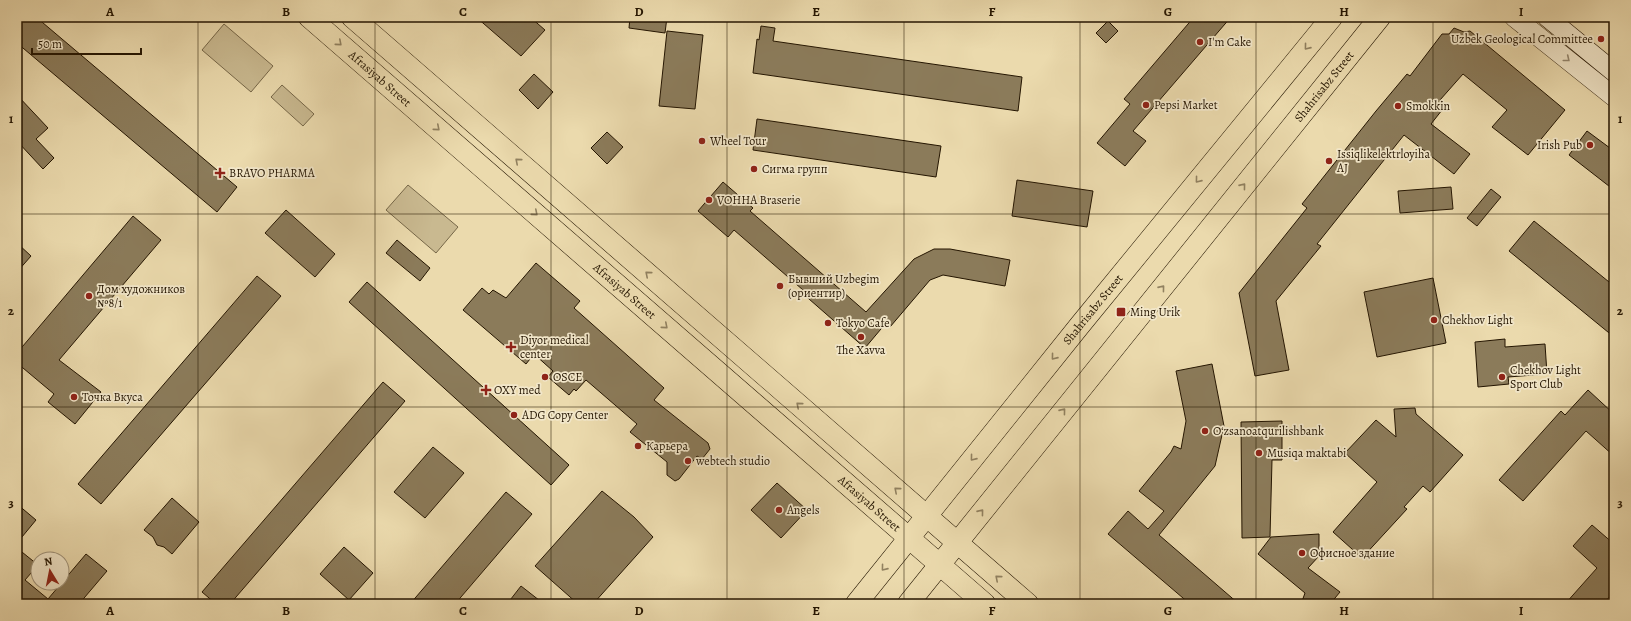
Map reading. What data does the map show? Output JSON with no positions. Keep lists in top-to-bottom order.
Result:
{
  "streets": {
    "main road": ["Afrasiyab Street", "Shahrisabz Street"]
  },
  "crossings": [
    ["Afrasiyab Street", "Shahrisabz Street"]
  ],
  "places": {
    "other": [
      "Uzbek Geological Committee",
      "I'm Cake",
      "Pepsi Market",
      "Smokkin",
      "Wheel Tour",
      "Irish Pub",
      "Issiqlikelektrloyiha AJ",
      "Сигма групп",
      "VOHHA Braserie",
      "Бывший Uzbegim (ориентир)",
      "Дом художников №8/1",
      "Chekhov Light",
      "Tokyo Cafe",
      "The Xavva",
      "OSCE",
      "Chekhov Light Sport Club",
      "Точка Вкуса",
      "ADG Copy Center",
      "Oʻzsanoatqurilishbank",
      "Карьера",
      "Musiqa maktabi",
      "webtech studio",
      "Angels",
      "Офисное здание"
    ],
    "health": ["BRAVO PHARMA", "Diyor medical center", "OXY med"],
    "transit": ["Ming Urik"]
  },
  "scale_bar": "50 m",
  "north": "top",
  "grid": {
    "columns": [
      "A",
      "B",
      "C",
      "D",
      "E",
      "F",
      "G",
      "H",
      "I"
    ],
    "rows": ["1", "2", "3"]
  }
}
